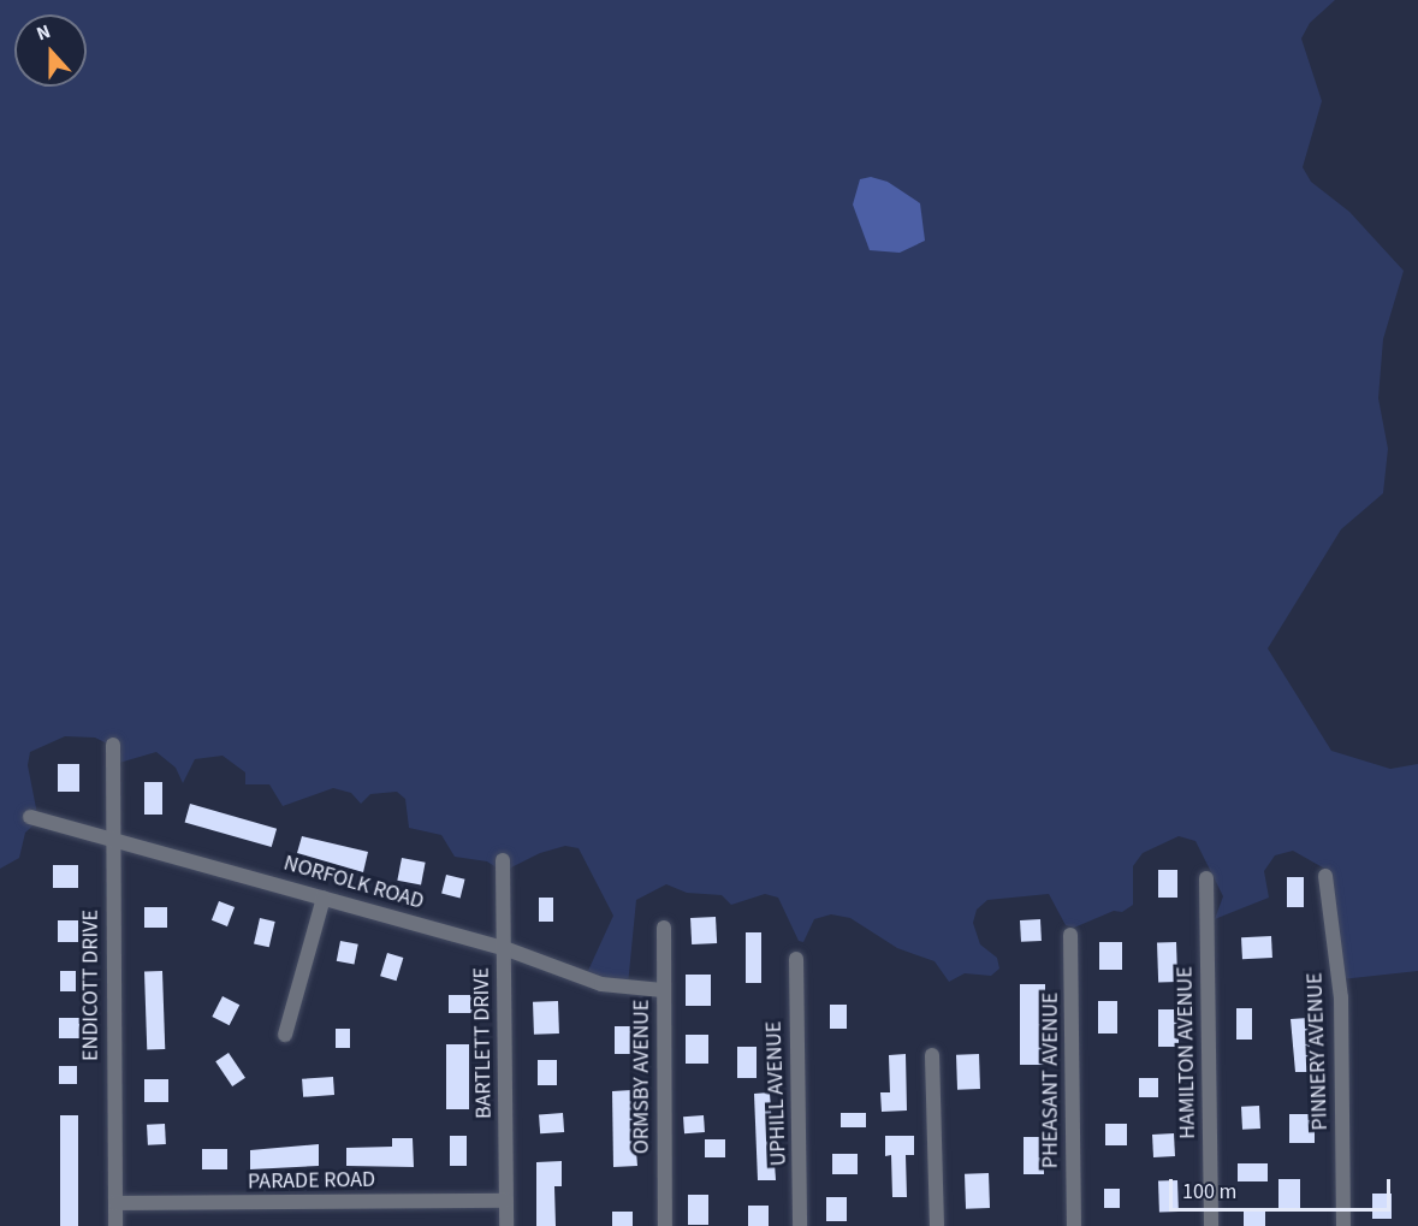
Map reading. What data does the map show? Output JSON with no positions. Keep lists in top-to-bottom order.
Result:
{
  "streets": {
    "street": [
      "NORFOLK ROAD",
      "ENDICOTT DRIVE",
      "BARTLETT DRIVE",
      "PINNERY AVENUE",
      "HAMILTON AVENUE",
      "ORMSBY AVENUE",
      "PHEASANT AVENUE",
      "UPHILL AVENUE",
      "PARADE ROAD"
    ]
  },
  "crossings": [
    ["NORFOLK ROAD", "ENDICOTT DRIVE"],
    ["NORFOLK ROAD", "BARTLETT DRIVE"],
    ["NORFOLK ROAD", "ORMSBY AVENUE"],
    ["ENDICOTT DRIVE", "PARADE ROAD"],
    ["BARTLETT DRIVE", "PARADE ROAD"]
  ],
  "scale_bar": "100 m",
  "north": "top"
}
